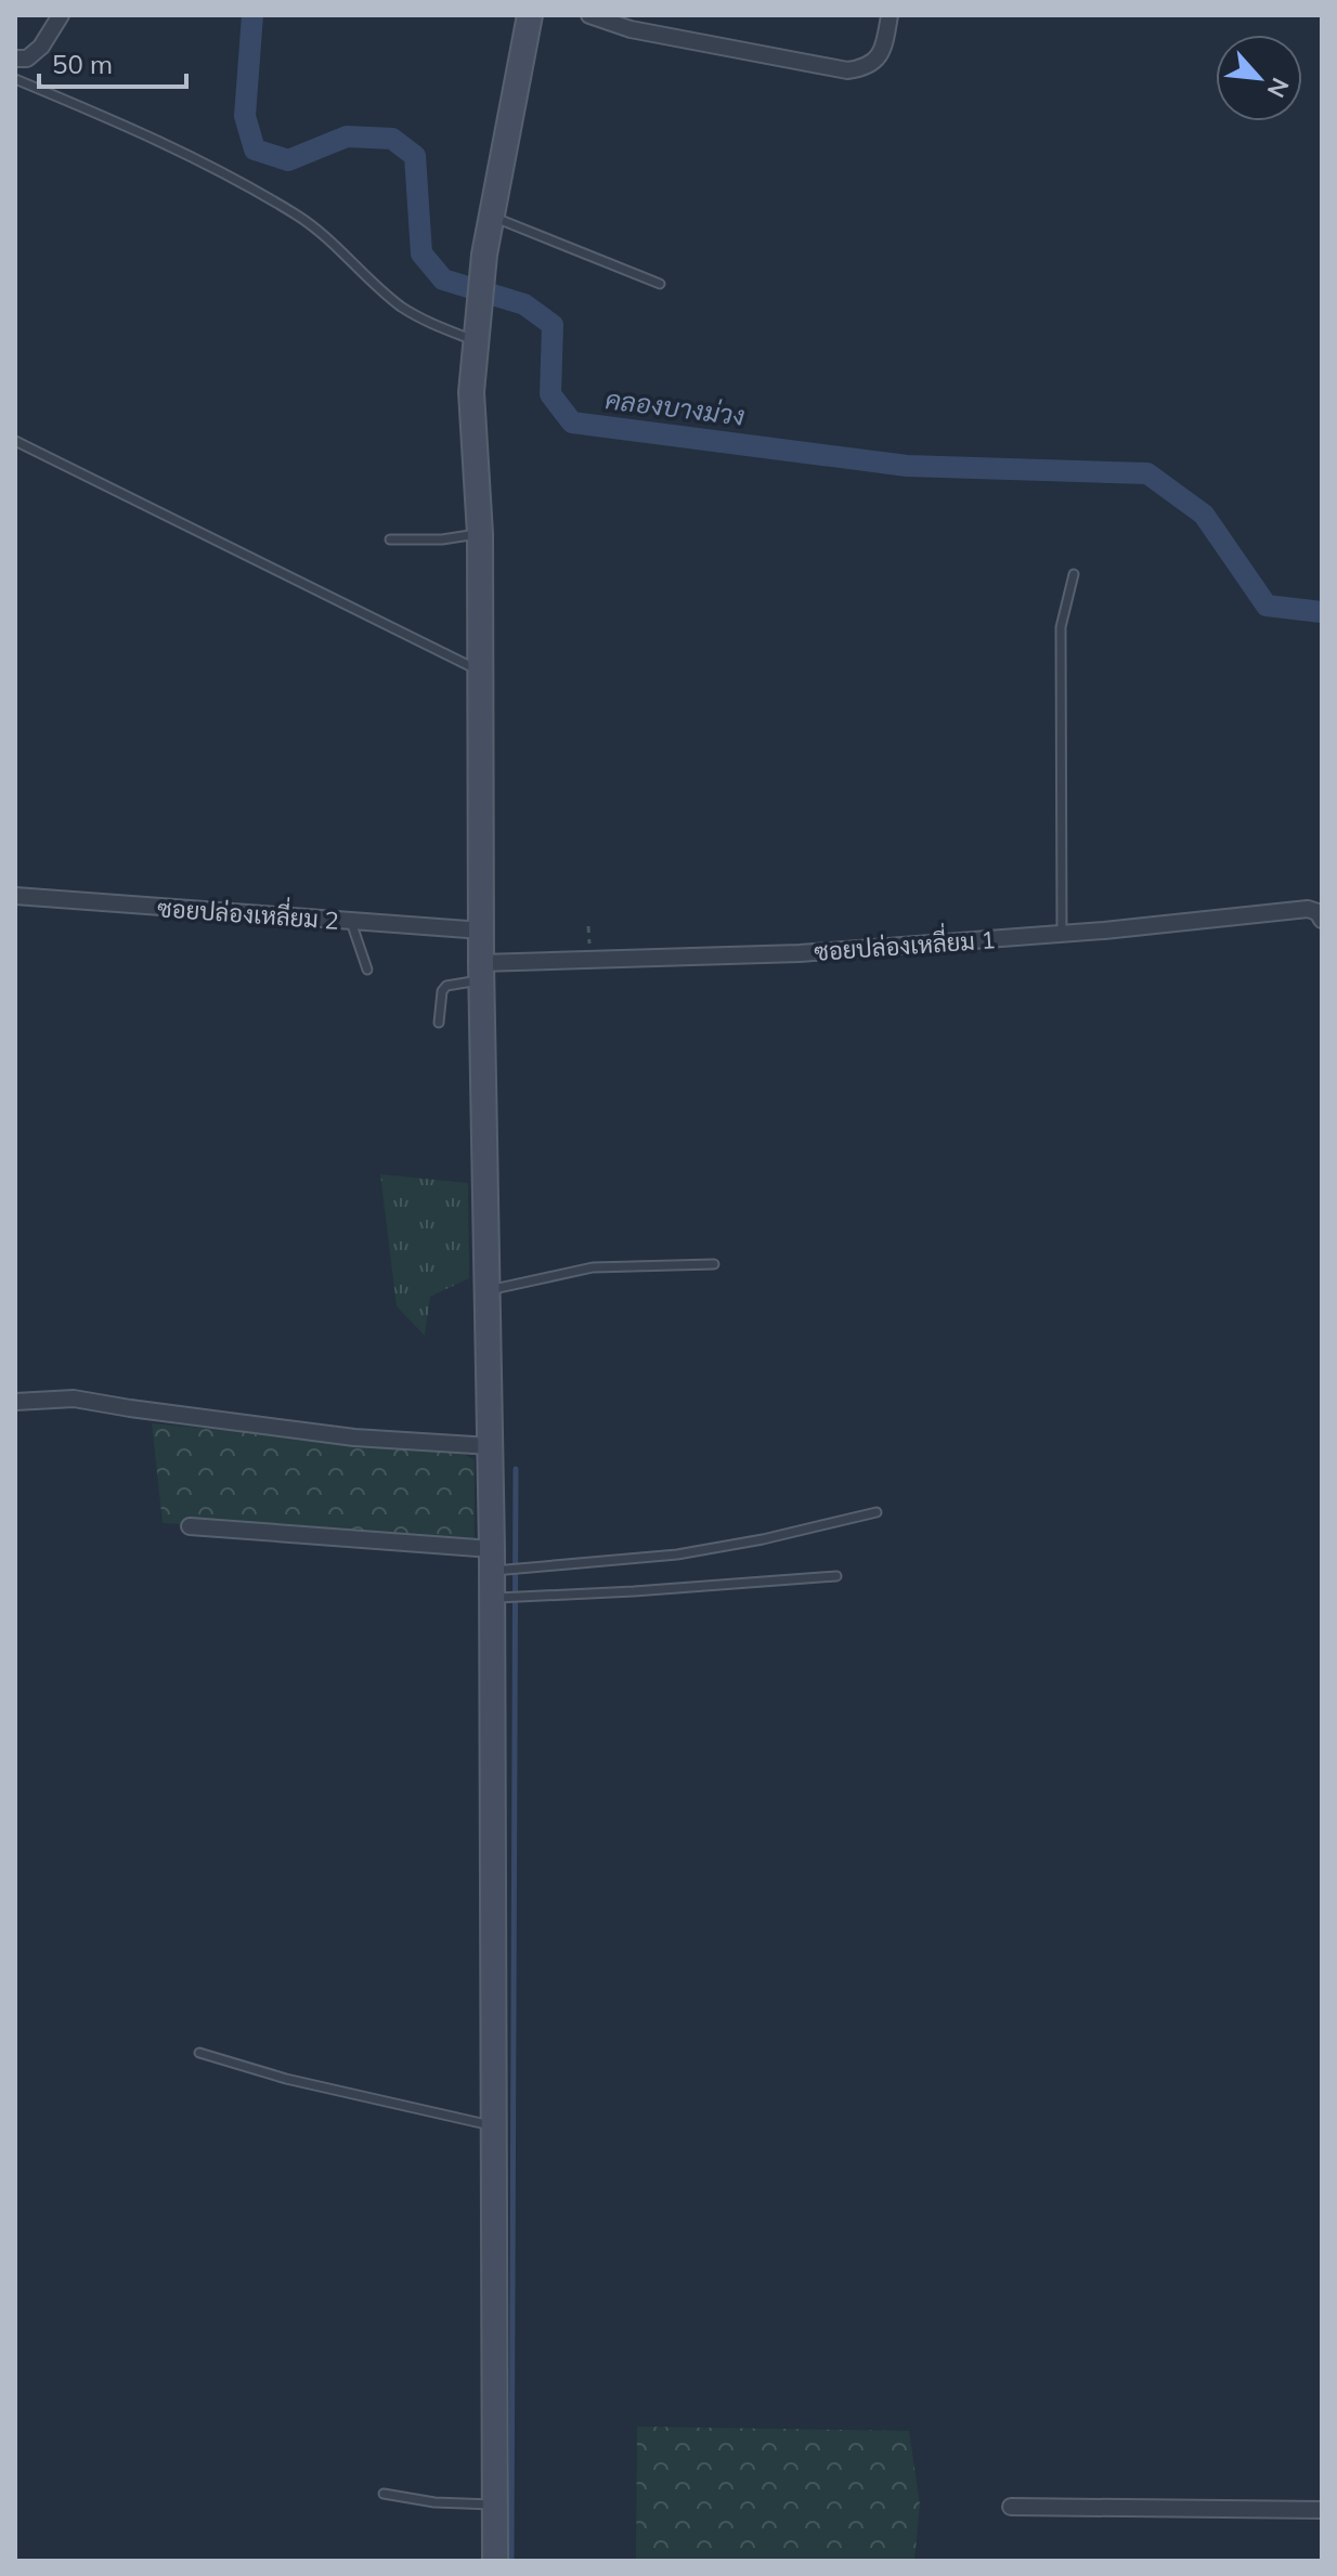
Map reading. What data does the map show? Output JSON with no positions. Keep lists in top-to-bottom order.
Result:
{
  "streets": {
    "street": ["ซอยปล่องเหลี่ยม 2", "ซอยปล่องเหลี่ยม 1"]
  },
  "water": ["คลองบางม่วง"],
  "scale_bar": "50 m",
  "north": "bottom right"
}
